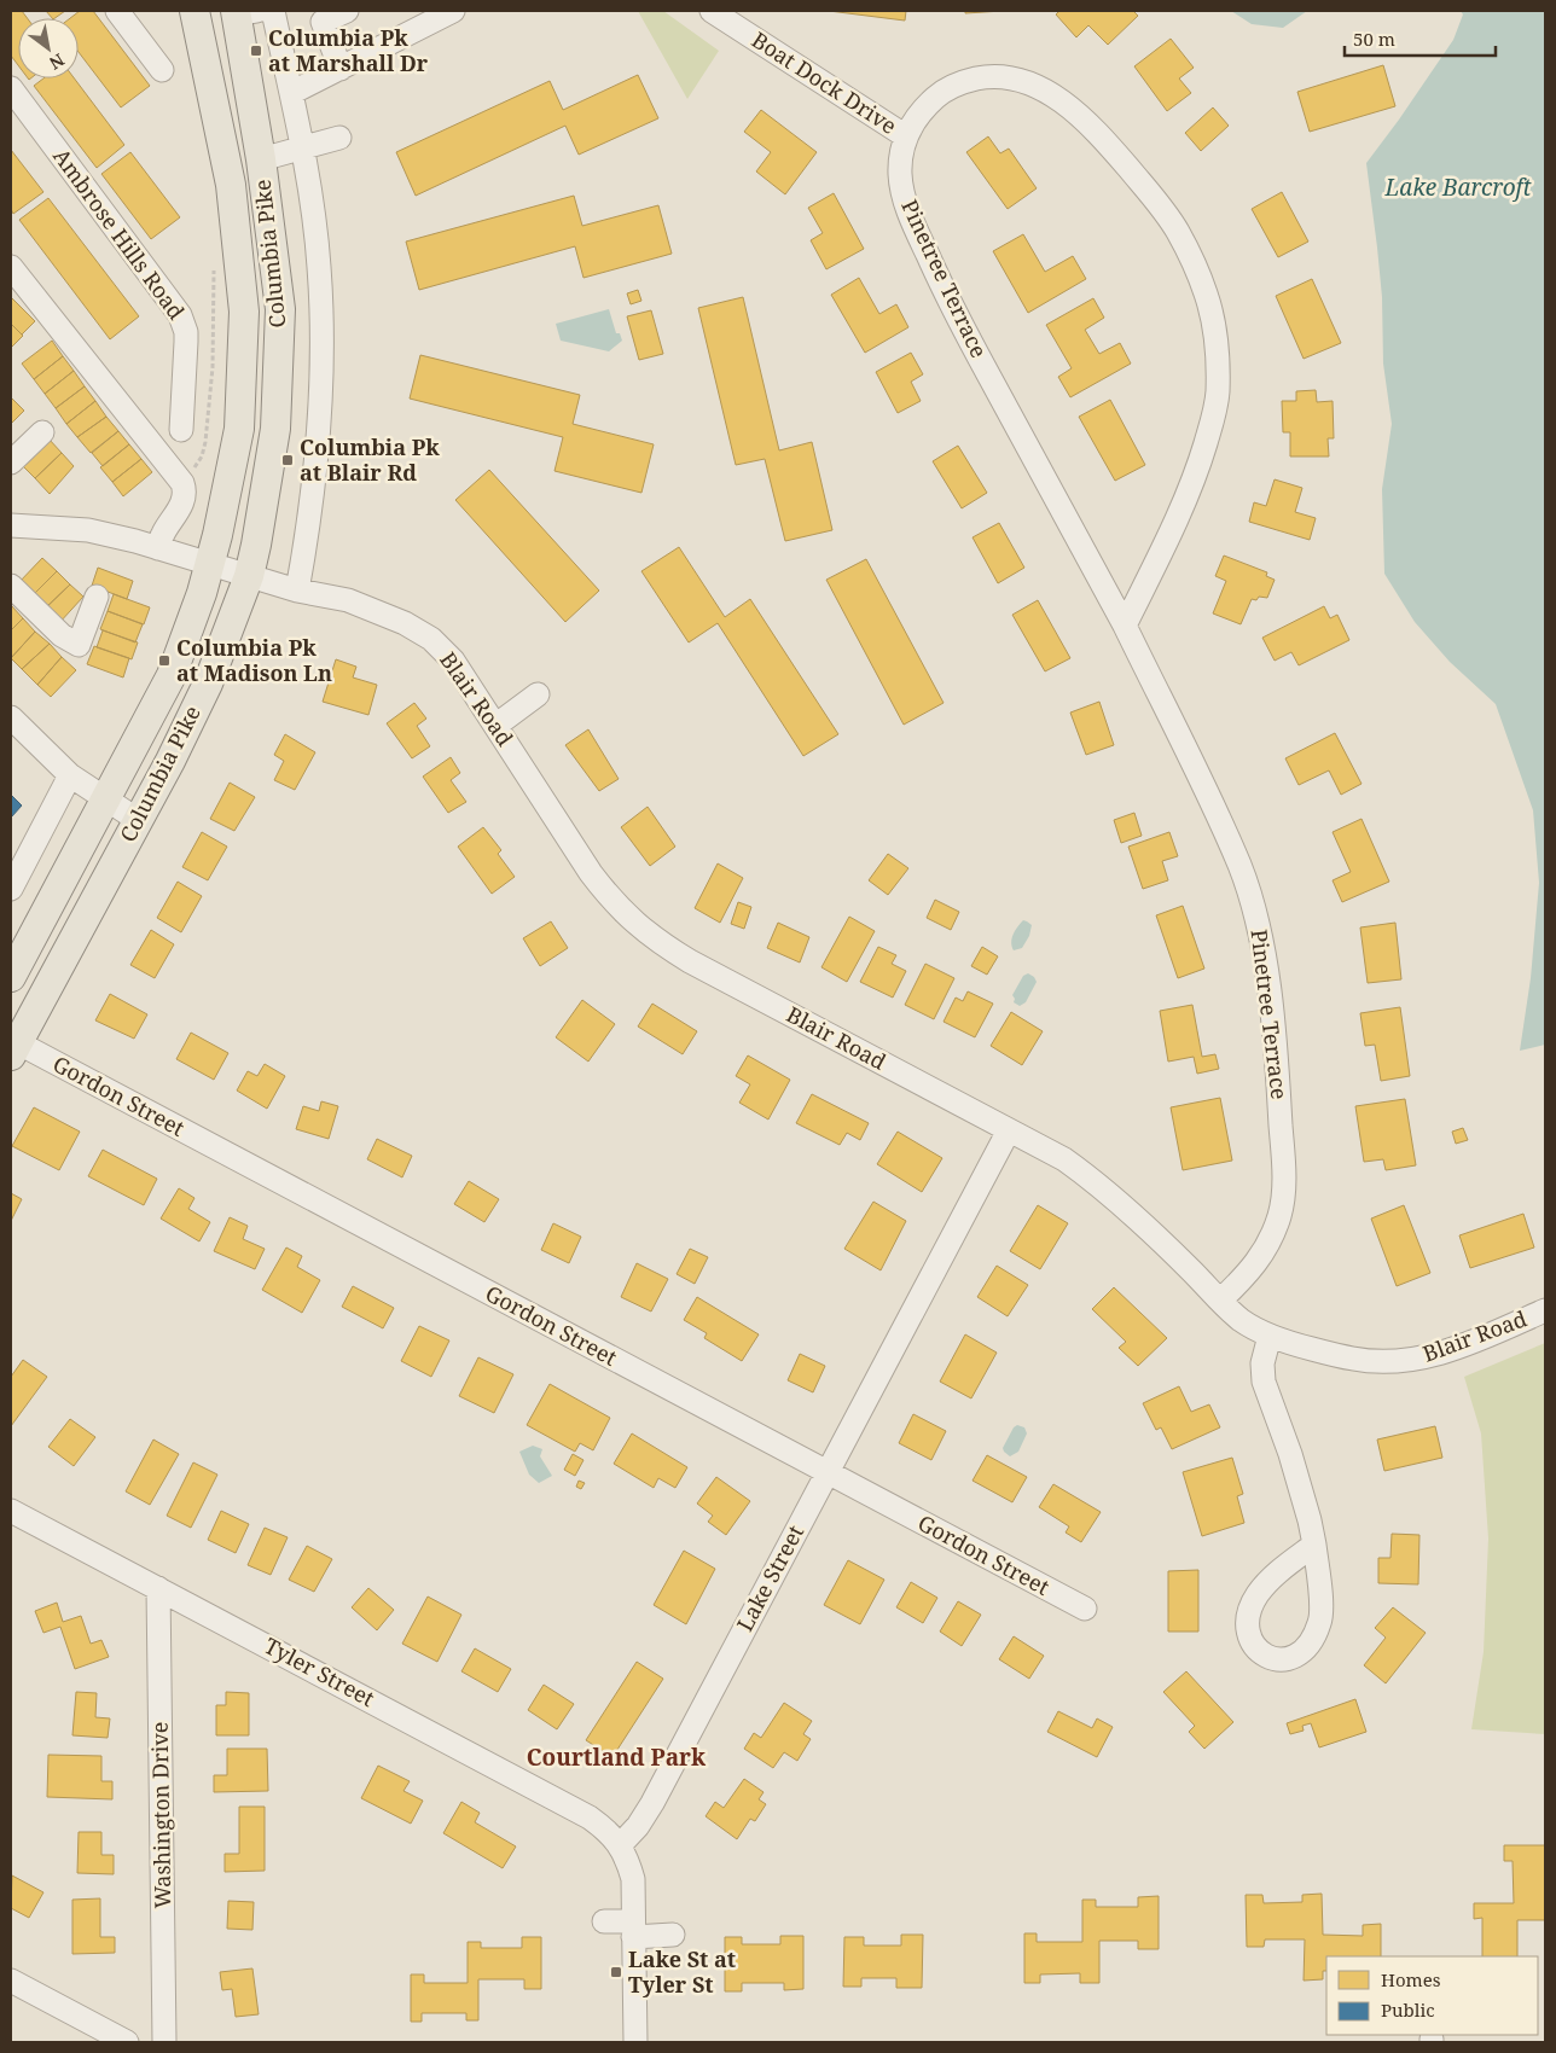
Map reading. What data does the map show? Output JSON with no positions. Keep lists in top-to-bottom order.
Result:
{
  "streets": {
    "main road": ["Columbia Pike"],
    "street": [
      "Boat Dock Drive",
      "Ambrose Hills Road",
      "Pinetree Terrace",
      "Blair Road",
      "Gordon Street",
      "Lake Street",
      "Tyler Street",
      "Washington Drive"
    ]
  },
  "crossings": [
    ["Boat Dock Drive", "Pinetree Terrace"],
    ["Columbia Pike", "Blair Road"],
    ["Columbia Pike", "Gordon Street"],
    ["Pinetree Terrace", "Blair Road"],
    ["Blair Road", "Lake Street"],
    ["Gordon Street", "Lake Street"],
    ["Lake Street", "Tyler Street"],
    ["Tyler Street", "Washington Drive"]
  ],
  "districts": ["Courtland Park"],
  "water": ["Lake Barcroft"],
  "places": {
    "transit": [
      "Columbia Pk at Marshall Dr",
      "Columbia Pk at Blair Rd",
      "Columbia Pk at Madison Ln",
      "Lake St at Tyler St"
    ]
  },
  "legend": ["Homes", "Public"],
  "scale_bar": "50 m",
  "north": "bottom right"
}
